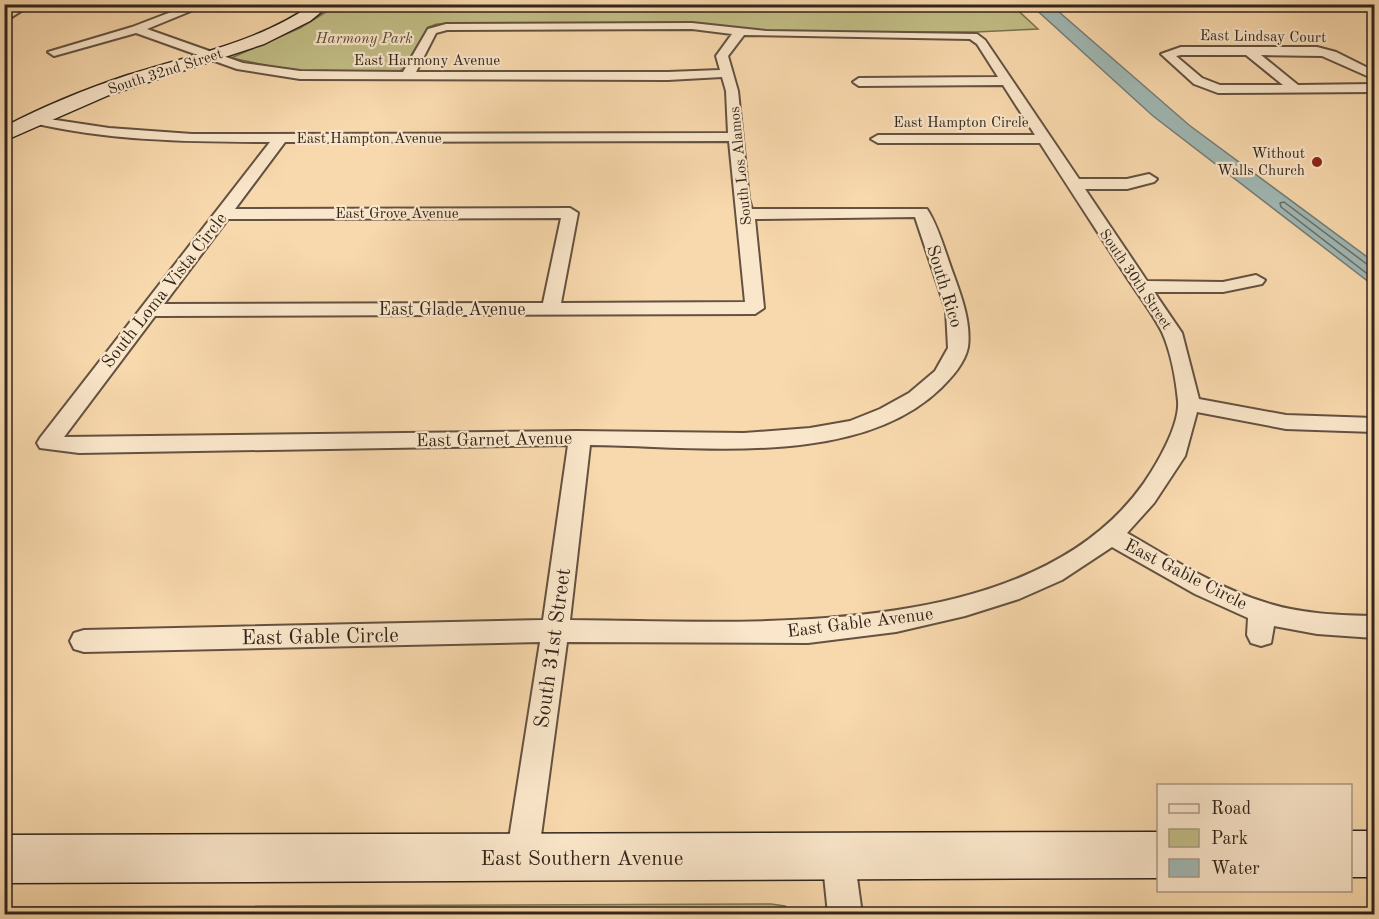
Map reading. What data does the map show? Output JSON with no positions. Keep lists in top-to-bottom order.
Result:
{
  "streets": {
    "street": [
      "East Lindsay Court",
      "East Harmony Avenue",
      "South 32nd Street",
      "East Hampton Circle",
      "East Hampton Avenue",
      "South Los Alamos",
      "East Grove Avenue",
      "South 30th Street",
      "South Rico",
      "South Loma Vista Circle",
      "East Glade Avenue",
      "East Garnet Avenue",
      "East Gable Circle",
      "East Gable Avenue",
      "South 31st Street",
      "East Southern Avenue"
    ]
  },
  "crossings": [
    ["East Harmony Avenue", "South 32nd Street"],
    ["East Harmony Avenue", "South Los Alamos"],
    ["South 32nd Street", "East Hampton Avenue"],
    ["East Hampton Circle", "South 30th Street"],
    ["East Hampton Avenue", "South Los Alamos"],
    ["East Hampton Avenue", "South Loma Vista Circle"],
    ["South Los Alamos", "South 30th Street"],
    ["South Los Alamos", "South Rico"],
    ["South Los Alamos", "East Glade Avenue"],
    ["East Grove Avenue", "South Loma Vista Circle"],
    ["East Grove Avenue", "East Glade Avenue"],
    ["South 30th Street", "East Gable Circle"],
    ["South 30th Street", "East Gable Avenue"],
    ["South Rico", "East Garnet Avenue"],
    ["South Loma Vista Circle", "East Glade Avenue"],
    ["South Loma Vista Circle", "East Garnet Avenue"],
    ["East Garnet Avenue", "South 31st Street"],
    ["East Gable Circle", "East Gable Avenue"],
    ["East Gable Circle", "South 31st Street"],
    ["East Gable Avenue", "South 31st Street"],
    ["South 31st Street", "East Southern Avenue"]
  ],
  "parks": ["Harmony Park"],
  "places": ["Without Walls Church"],
  "legend": ["Road", "Park", "Water"]
}
